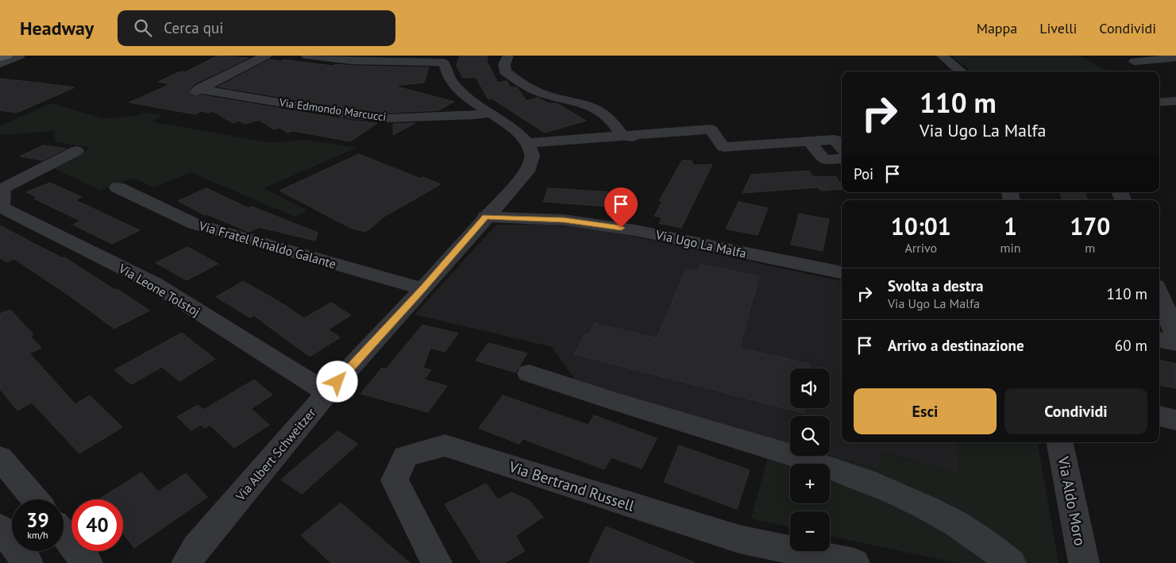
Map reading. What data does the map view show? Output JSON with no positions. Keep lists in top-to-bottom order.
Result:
{
  "streets": {
    "street": [
      "Via Edmondo Marcucci",
      "Via Ugo La Malfa",
      "Via Fratel Rinaldo Galante",
      "Via Leone Tolstoj",
      "Via Albert Schweitzer",
      "Via Bertrand Russell",
      "Via Aldo Moro"
    ]
  },
  "crossings": [
    ["Via Ugo La Malfa", "Via Albert Schweitzer"],
    ["Via Fratel Rinaldo Galante", "Via Albert Schweitzer"],
    ["Via Leone Tolstoj", "Via Albert Schweitzer"]
  ],
  "page": {
    "header": "Headway",
    "search": "Cerca qui",
    "nav": ["Mappa", "Livelli", "Condividi"],
    "turn": ["110 m", "Via Ugo La Malfa"],
    "then": "Poi",
    "eta": [
      "10:01",
      "Arrivo",
      "1",
      "min",
      "170",
      "m"
    ],
    "list": [
      {
        "name": "Svolta a destra",
        "note": "Via Ugo La Malfa",
        "value": "110 m"
      },
      {
        "name": "Arrivo a destinazione",
        "value": "60 m"
      }
    ],
    "map_buttons": ["+", "−"],
    "buttons": ["Esci", "Condividi"],
    "speed": "39 km/h",
    "limit": "40"
  }
}
